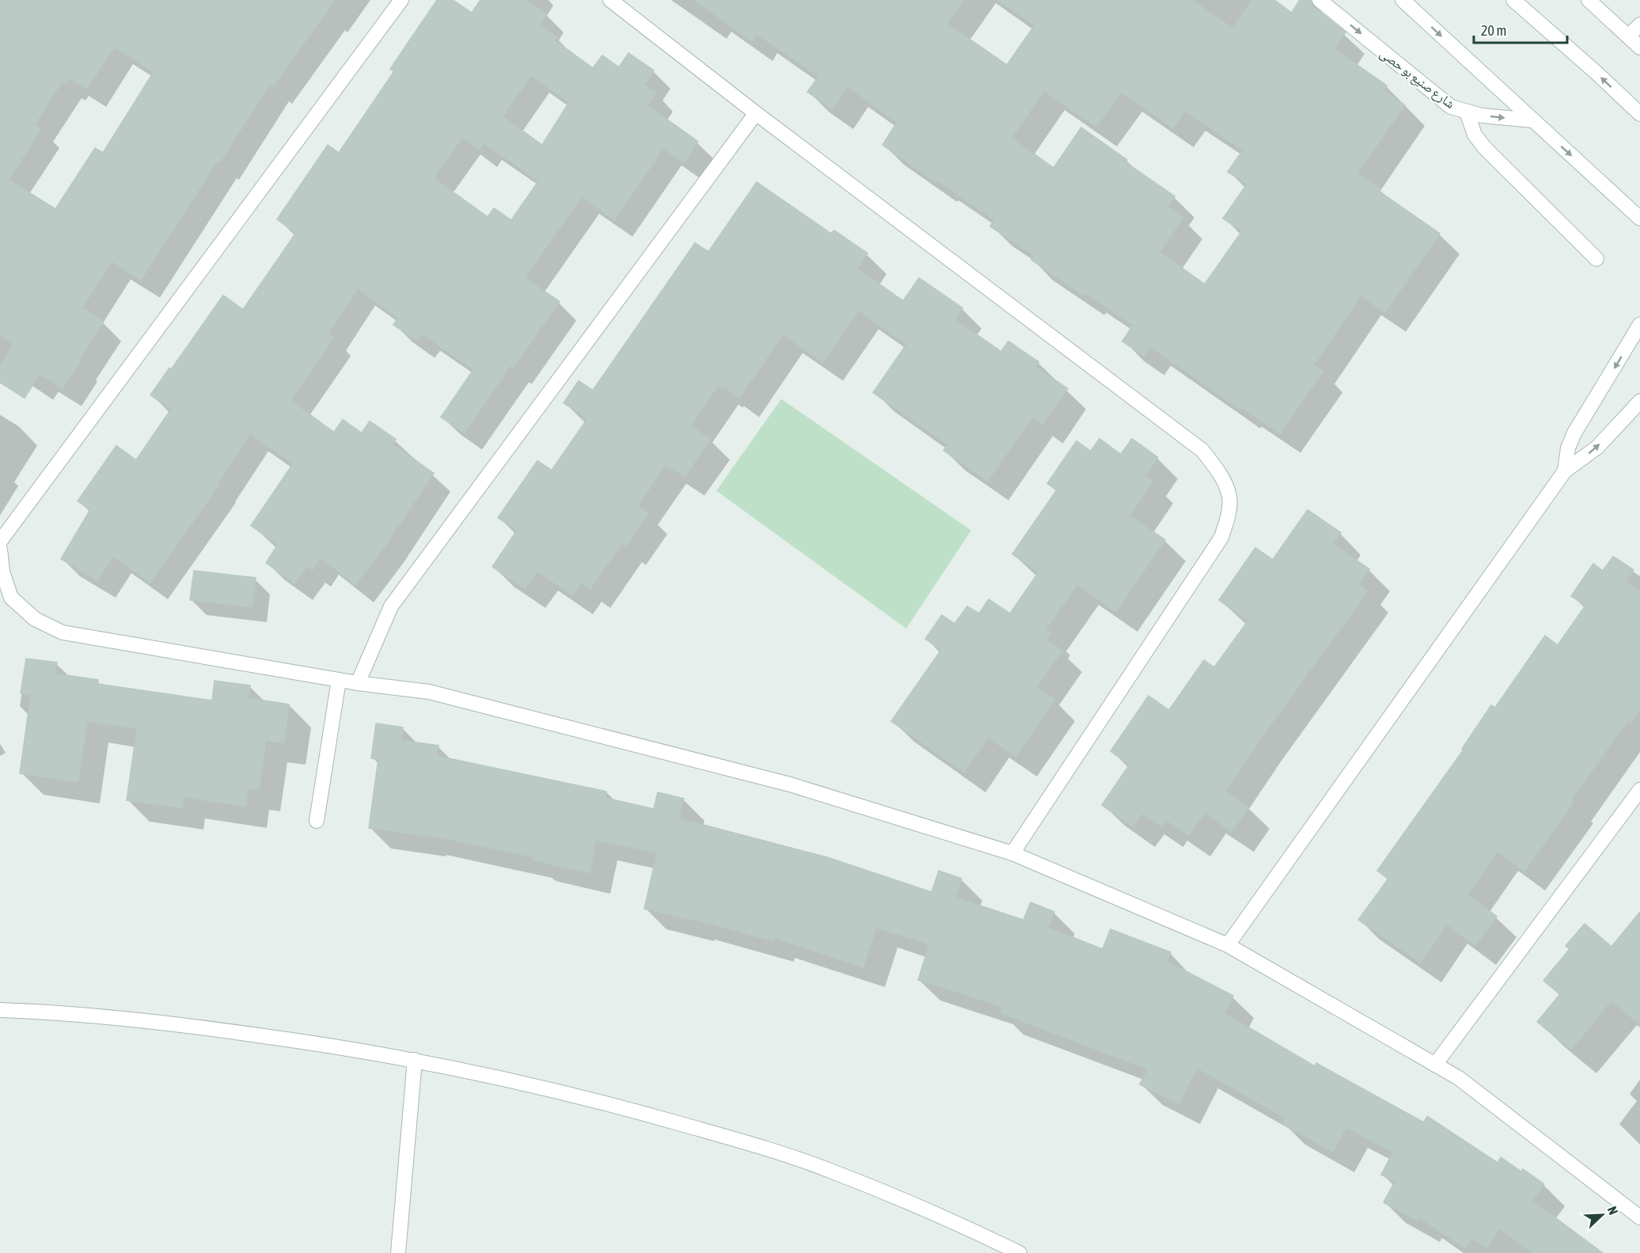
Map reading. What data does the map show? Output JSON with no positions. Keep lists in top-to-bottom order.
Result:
{
  "streets": {
    "street": ["شارع صنيع بو حصى"]
  },
  "scale_bar": "20 m",
  "north": "top right"
}
